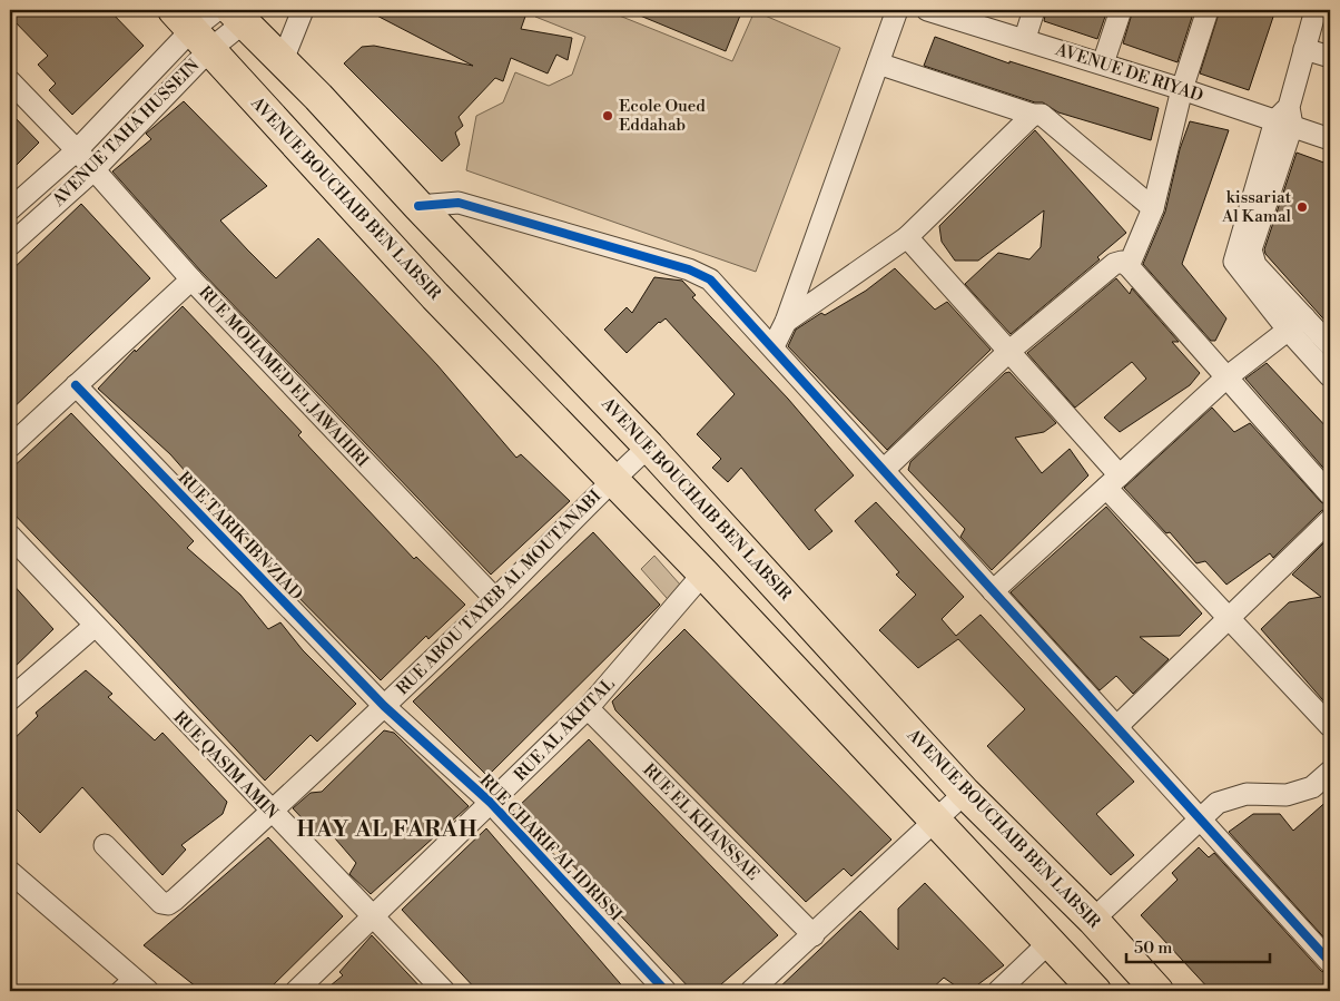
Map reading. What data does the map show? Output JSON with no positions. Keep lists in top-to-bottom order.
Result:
{
  "streets": {
    "main road": ["AVENUE BOUCHAIB BEN LABSIR"],
    "street": [
      "AVENUE DE RIYAD",
      "AVENUE TAHA HUSSEIN",
      "RUE MOHAMED EL JAWAHIRI",
      "RUE TARIK IBN ZIAD",
      "RUE ABOU TAYEB AL MOUTANABI",
      "RUE AL AKHTAL",
      "RUE QASIM AMIN",
      "RUE EL KHANSSAE",
      "RUE CHARIF AL IDRISSI"
    ]
  },
  "crossings": [
    ["AVENUE TAHA HUSSEIN", "AVENUE BOUCHAIB BEN LABSIR"],
    ["AVENUE TAHA HUSSEIN", "RUE MOHAMED EL JAWAHIRI"],
    ["AVENUE BOUCHAIB BEN LABSIR", "RUE ABOU TAYEB AL MOUTANABI"],
    ["AVENUE BOUCHAIB BEN LABSIR", "RUE AL AKHTAL"],
    ["RUE MOHAMED EL JAWAHIRI", "RUE ABOU TAYEB AL MOUTANABI"],
    ["RUE TARIK IBN ZIAD", "RUE ABOU TAYEB AL MOUTANABI"],
    ["RUE TARIK IBN ZIAD", "RUE CHARIF AL IDRISSI"],
    ["RUE ABOU TAYEB AL MOUTANABI", "RUE QASIM AMIN"],
    ["RUE ABOU TAYEB AL MOUTANABI", "RUE CHARIF AL IDRISSI"],
    ["RUE AL AKHTAL", "RUE QASIM AMIN"],
    ["RUE AL AKHTAL", "RUE EL KHANSSAE"],
    ["RUE AL AKHTAL", "RUE CHARIF AL IDRISSI"]
  ],
  "districts": ["HAY AL FARAH"],
  "places": ["Ecole Oued Eddahab", "kissariat Al Kamal"],
  "scale_bar": "50 m"
}
